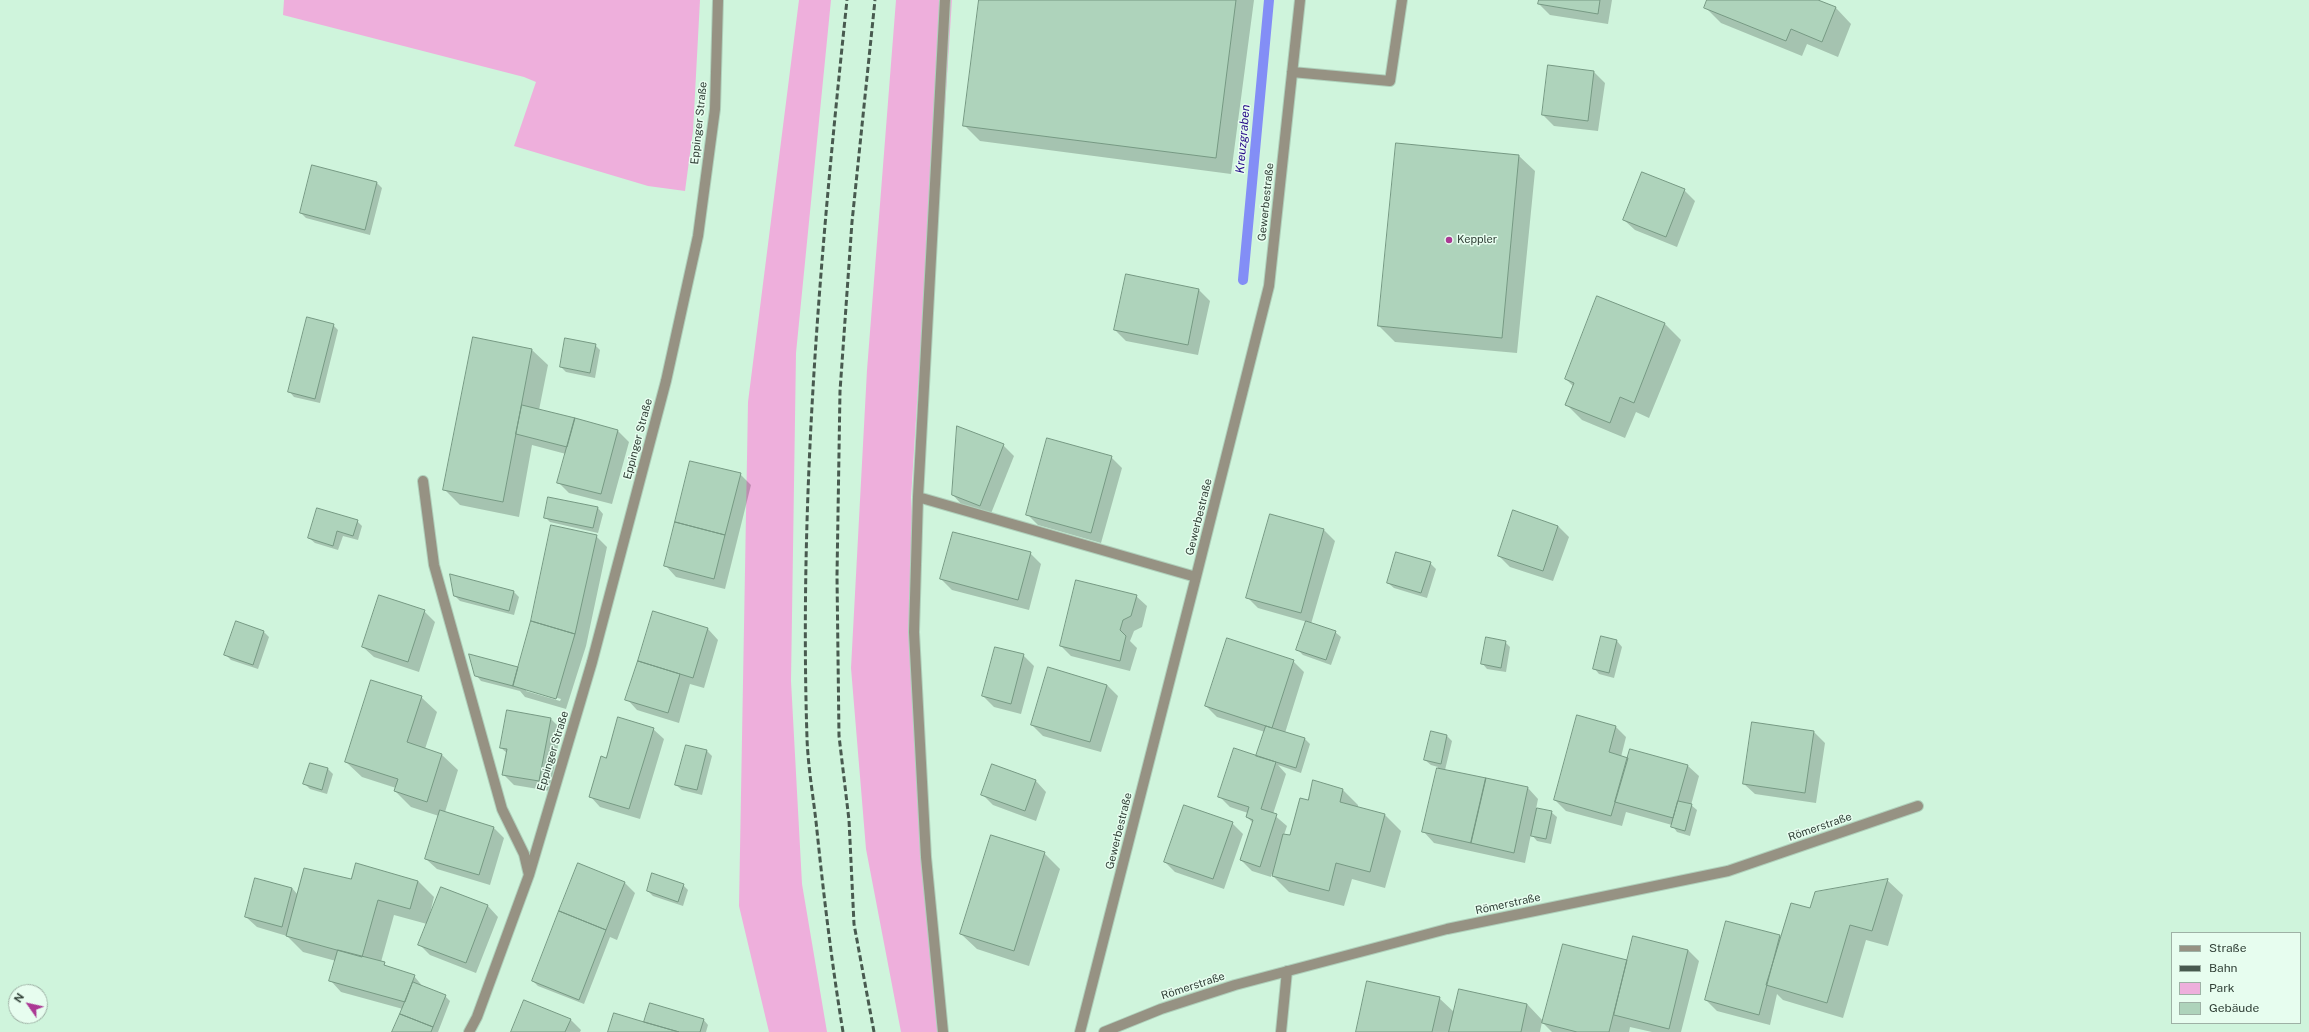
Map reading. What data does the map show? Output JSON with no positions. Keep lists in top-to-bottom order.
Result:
{
  "streets": {
    "street": ["Eppinger Straße", "Gewerbestraße", "Römerstraße"]
  },
  "water": ["Kreuzgraben"],
  "places": ["Keppler"],
  "legend": [
    "Straße",
    "Bahn",
    "Park",
    "Gebäude"
  ],
  "north": "top left"
}
